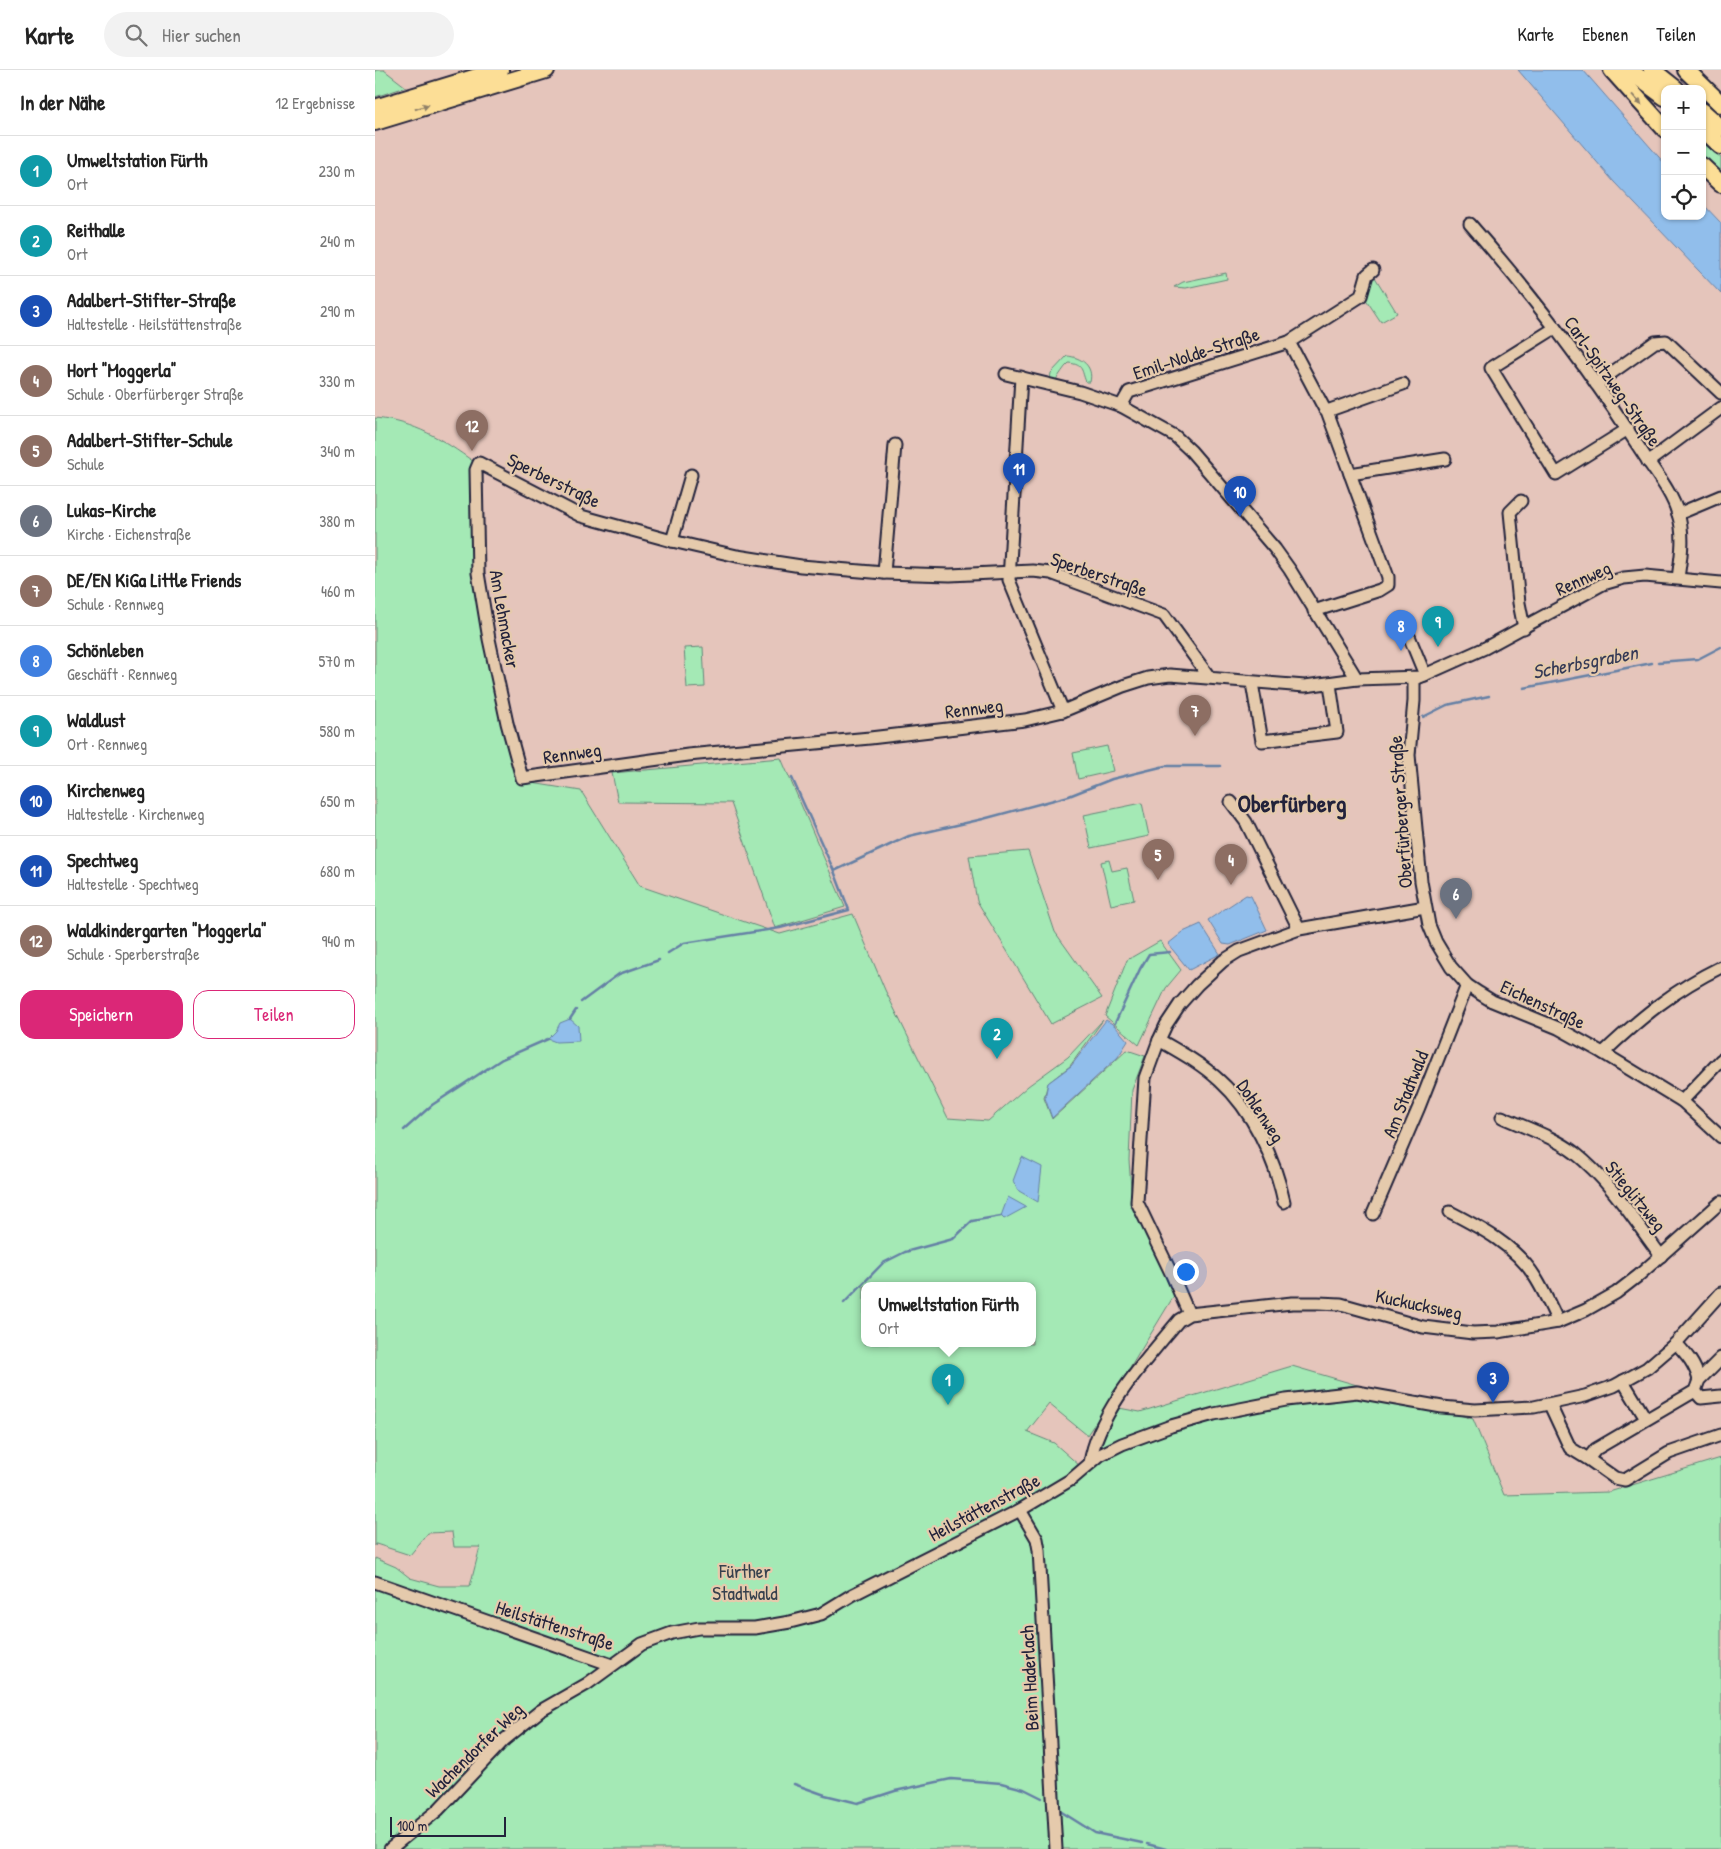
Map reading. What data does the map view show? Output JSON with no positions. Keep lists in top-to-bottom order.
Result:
{
  "streets": {
    "street": [
      "Emil-Nolde-Straße",
      "Carl-Spitzweg-Straße",
      "Sperberstraße",
      "Rennweg",
      "Am Lehmacker",
      "Oberfürberger Straße",
      "Eichenstraße",
      "Am Stadtwald",
      "Dohlenweg",
      "Stieglitzweg",
      "Kuckucksweg",
      "Heilstättenstraße",
      "Beim Haderlach",
      "Wachendorfer Weg"
    ]
  },
  "crossings": [
    ["Carl-Spitzweg-Straße", "Rennweg"],
    ["Sperberstraße", "Rennweg"],
    ["Sperberstraße", "Am Lehmacker"],
    ["Rennweg", "Am Lehmacker"],
    ["Rennweg", "Oberfürberger Straße"],
    ["Oberfürberger Straße", "Eichenstraße"],
    ["Oberfürberger Straße", "Dohlenweg"],
    ["Oberfürberger Straße", "Kuckucksweg"],
    ["Eichenstraße", "Am Stadtwald"],
    ["Stieglitzweg", "Kuckucksweg"],
    ["Heilstättenstraße", "Beim Haderlach"],
    ["Heilstättenstraße", "Wachendorfer Weg"]
  ],
  "districts": ["Oberfürberg"],
  "water": ["Scherbsgraben"],
  "parks": ["Fürther Stadtwald"],
  "scale_bar": "100 m",
  "page": {
    "header": "Karte",
    "search": "Hier suchen",
    "nav": ["Karte", "Ebenen", "Teilen"],
    "heading": ["In der Nähe", "12 Ergebnisse"],
    "map_buttons": ["+", "−"],
    "list": [
      {
        "mark": "1",
        "name": "Umweltstation Fürth",
        "note": "Ort",
        "value": "230 m"
      },
      {
        "mark": "2",
        "name": "Reithalle",
        "note": "Ort",
        "value": "240 m"
      },
      {
        "mark": "3",
        "name": "Adalbert-Stifter-Straße",
        "note": "Haltestelle · Heilstättenstraße",
        "value": "290 m"
      },
      {
        "mark": "4",
        "name": "Hort \"Moggerla\"",
        "note": "Schule · Oberfürberger Straße",
        "value": "330 m"
      },
      {
        "mark": "5",
        "name": "Adalbert-Stifter-Schule",
        "note": "Schule",
        "value": "340 m"
      },
      {
        "mark": "6",
        "name": "Lukas-Kirche",
        "note": "Kirche · Eichenstraße",
        "value": "380 m"
      },
      {
        "mark": "7",
        "name": "DE/EN KiGa Little Friends",
        "note": "Schule · Rennweg",
        "value": "460 m"
      },
      {
        "mark": "8",
        "name": "Schönleben",
        "note": "Geschäft · Rennweg",
        "value": "570 m"
      },
      {
        "mark": "9",
        "name": "Waldlust",
        "note": "Ort · Rennweg",
        "value": "580 m"
      },
      {
        "mark": "10",
        "name": "Kirchenweg",
        "note": "Haltestelle · Kirchenweg",
        "value": "650 m"
      },
      {
        "mark": "11",
        "name": "Spechtweg",
        "note": "Haltestelle · Spechtweg",
        "value": "680 m"
      },
      {
        "mark": "12",
        "name": "Waldkindergarten \"Moggerla\"",
        "note": "Schule · Sperberstraße",
        "value": "940 m"
      }
    ],
    "pins": [
      "12",
      "11",
      "10",
      "9",
      "8",
      "7",
      "5",
      "4",
      "6",
      "2",
      "3",
      "1"
    ],
    "buttons": ["Speichern", "Teilen"],
    "popup": ["Umweltstation Fürth", "Ort"],
    "scale": "100 m"
  }
}
